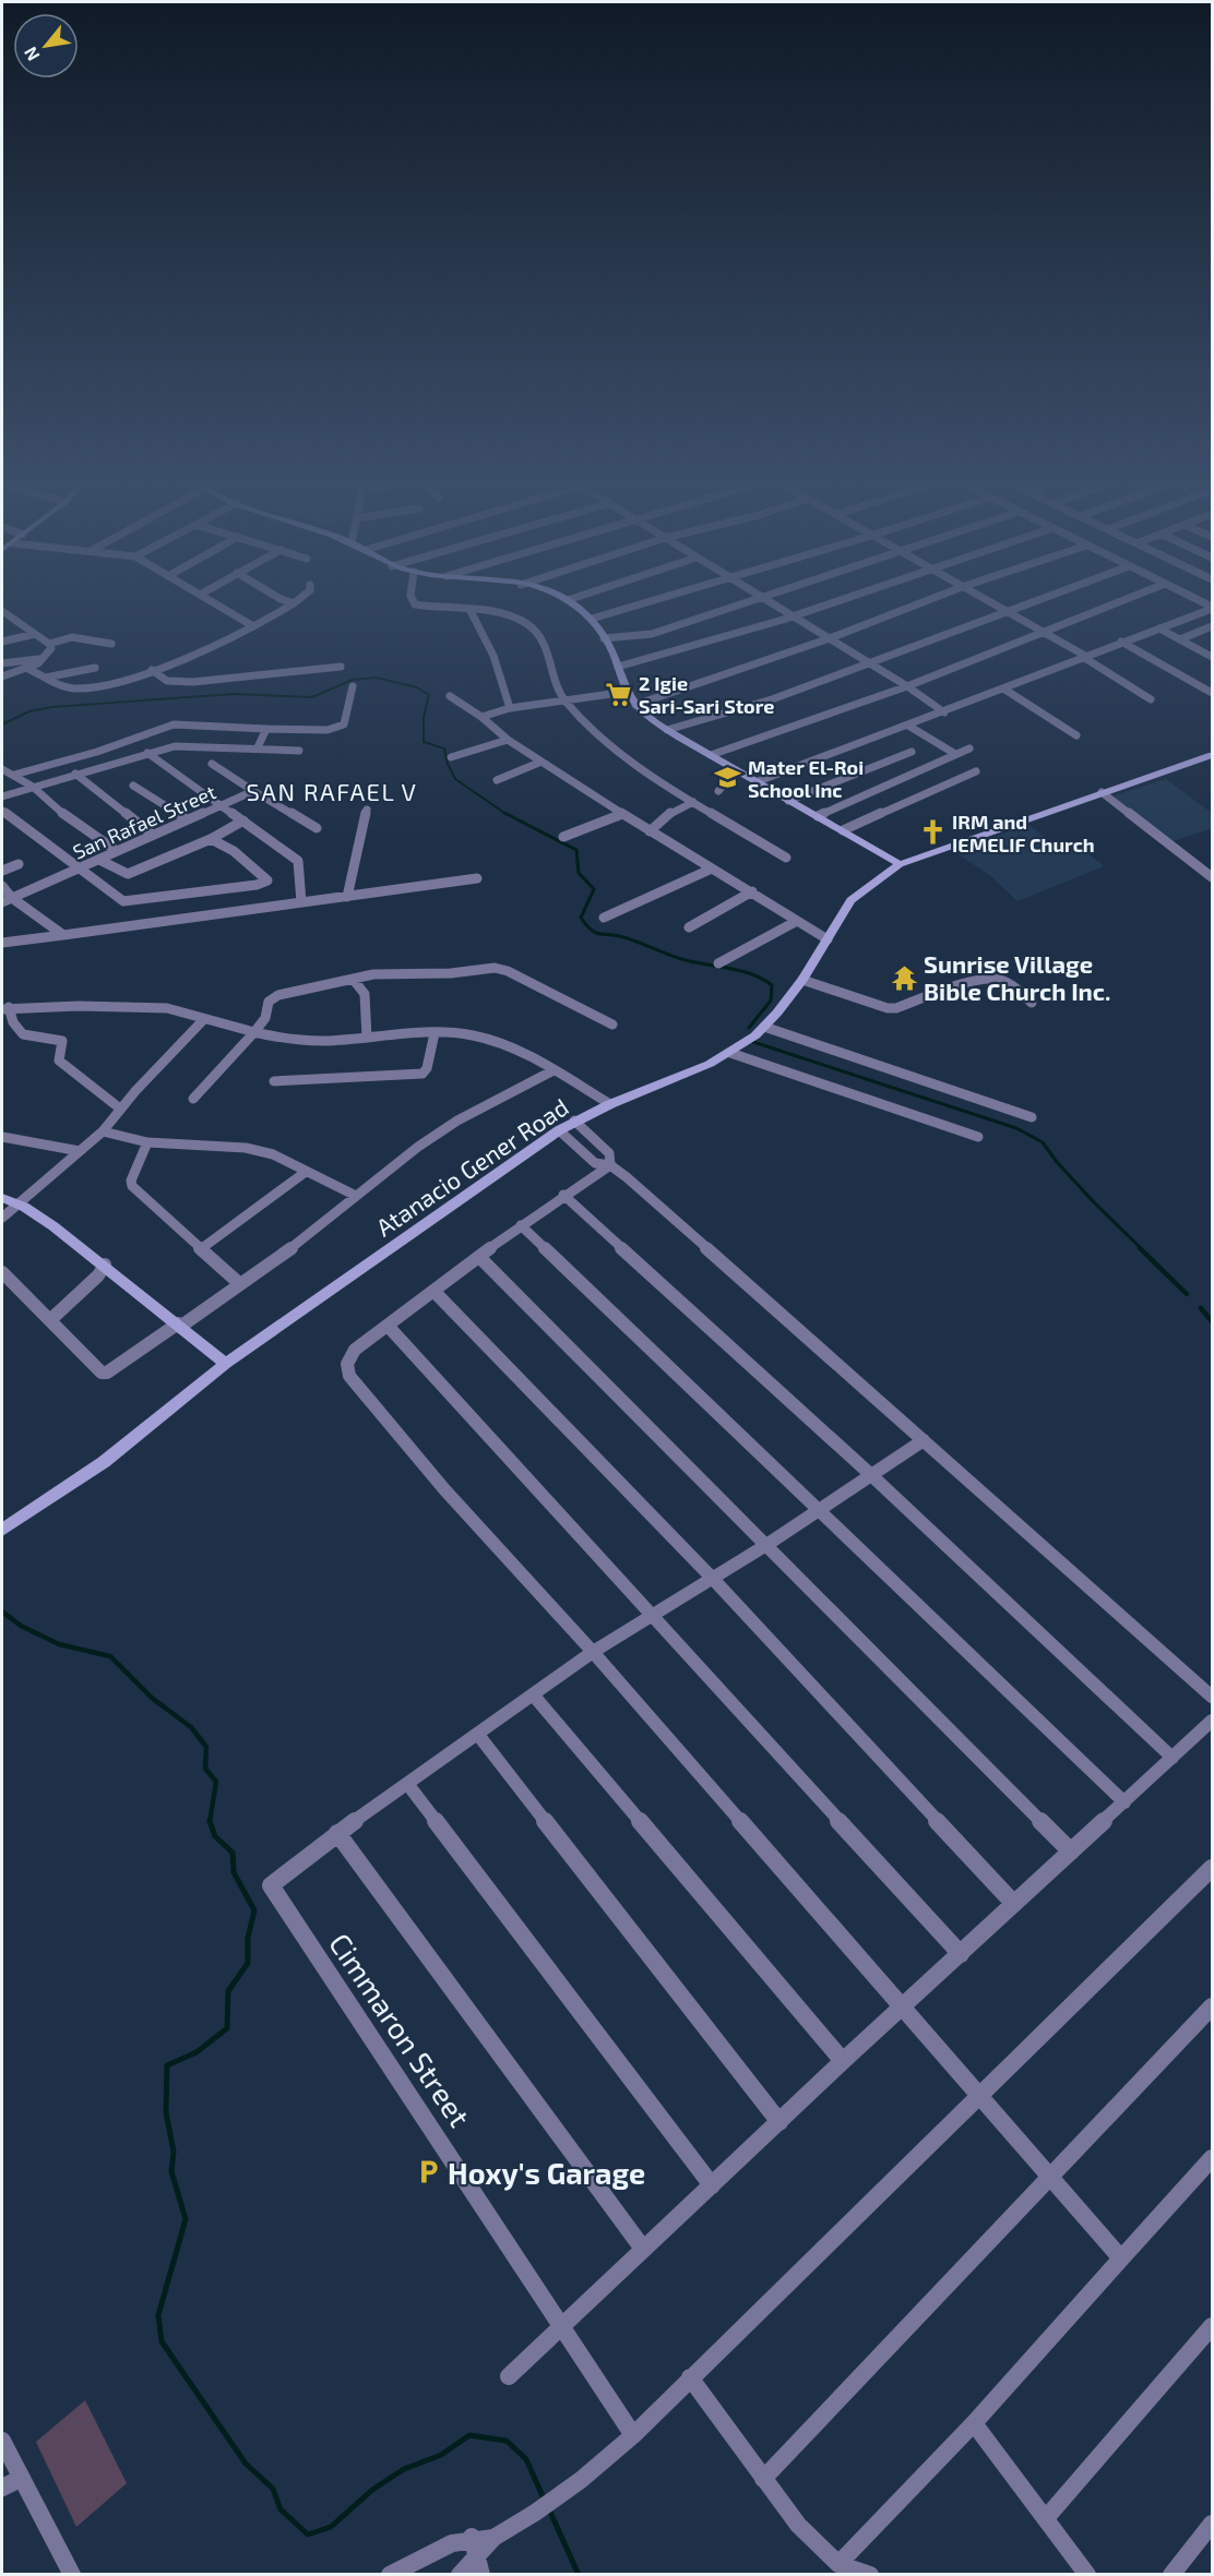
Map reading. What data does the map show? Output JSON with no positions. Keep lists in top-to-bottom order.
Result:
{
  "streets": {
    "main road": ["Atanacio Gener Road"],
    "street": ["San Rafael Street", "Cimmaron Street"]
  },
  "districts": ["SAN RAFAEL V"],
  "places": {
    "supermarket": ["2 Igie Sari-Sari Store"],
    "school or university": ["Mater El-Roi School Inc"],
    "church": ["IRM and IEMELIF Church"],
    "temple": ["Sunrise Village Bible Church Inc."],
    "parking": ["Hoxy's Garage"]
  },
  "north": "bottom left"
}
